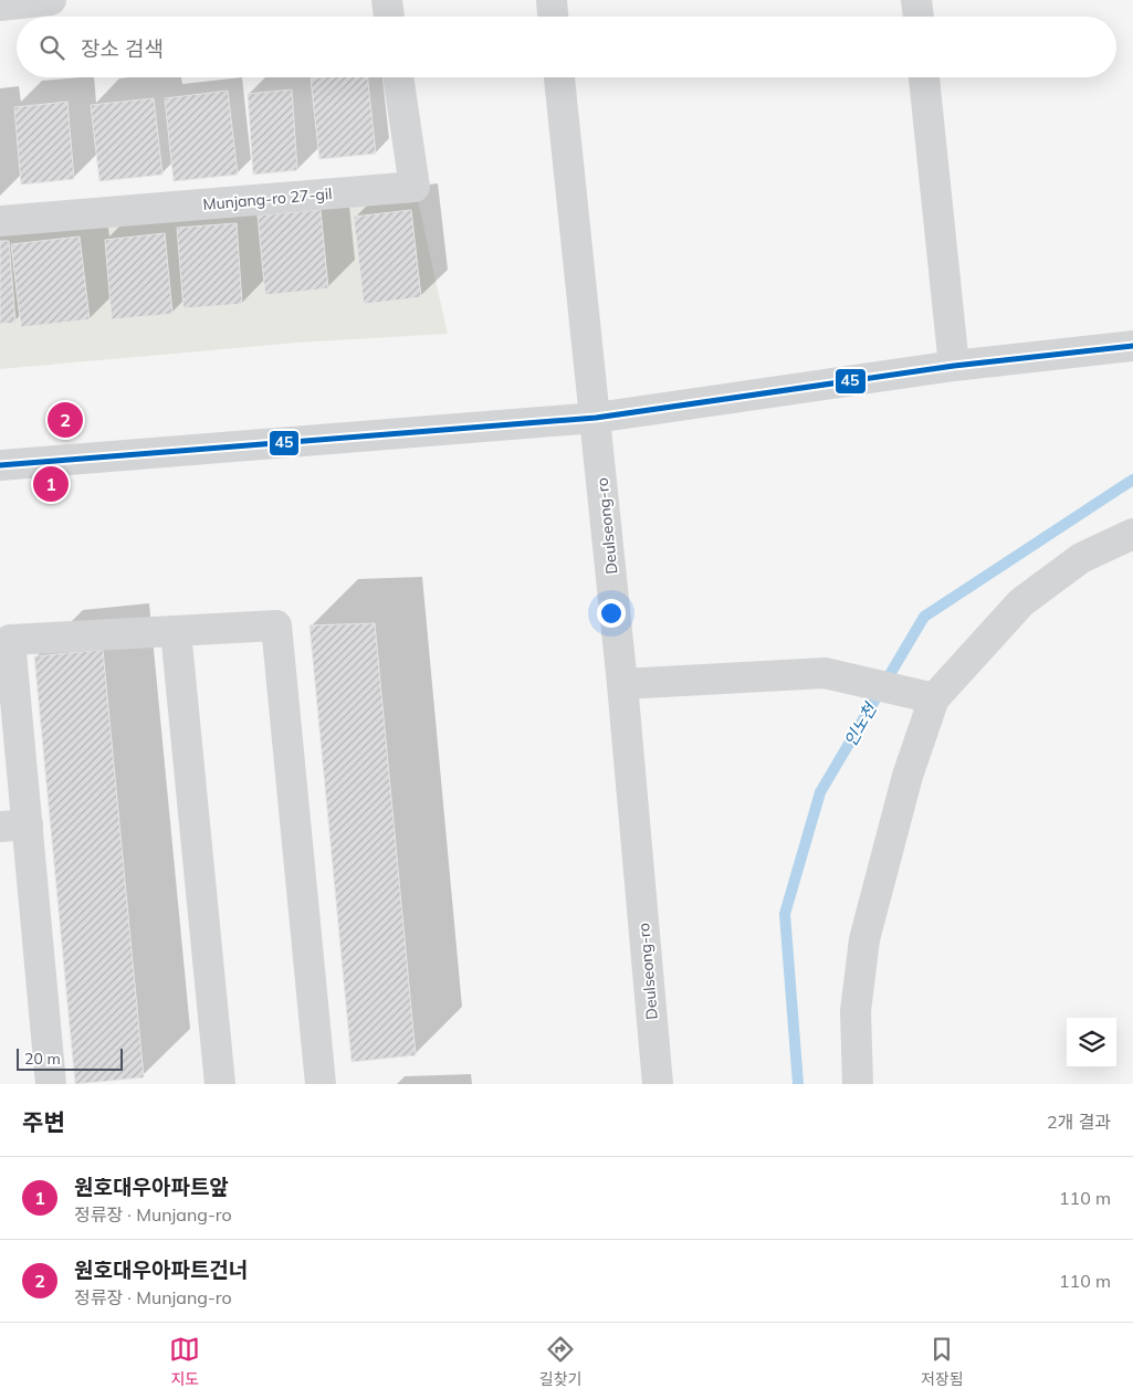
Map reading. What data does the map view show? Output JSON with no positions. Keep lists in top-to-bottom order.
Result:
{
  "streets": {
    "street": ["Munjang-ro 27-gil", "Deulseong-ro"]
  },
  "water": ["인노천"],
  "lines": ["transit line 45"],
  "scale_bar": "20 m",
  "page": {
    "search": "장소 검색",
    "pins": ["2", "1"],
    "scale": "20 m",
    "heading": ["주변", "2개 결과"],
    "list": [
      {
        "mark": "1",
        "name": "원호대우아파트앞",
        "note": "정류장 · Munjang-ro",
        "value": "110 m"
      },
      {
        "mark": "2",
        "name": "원호대우아파트건너",
        "note": "정류장 · Munjang-ro",
        "value": "110 m"
      }
    ],
    "nav": ["지도", "길찾기", "저장됨"]
  }
}
